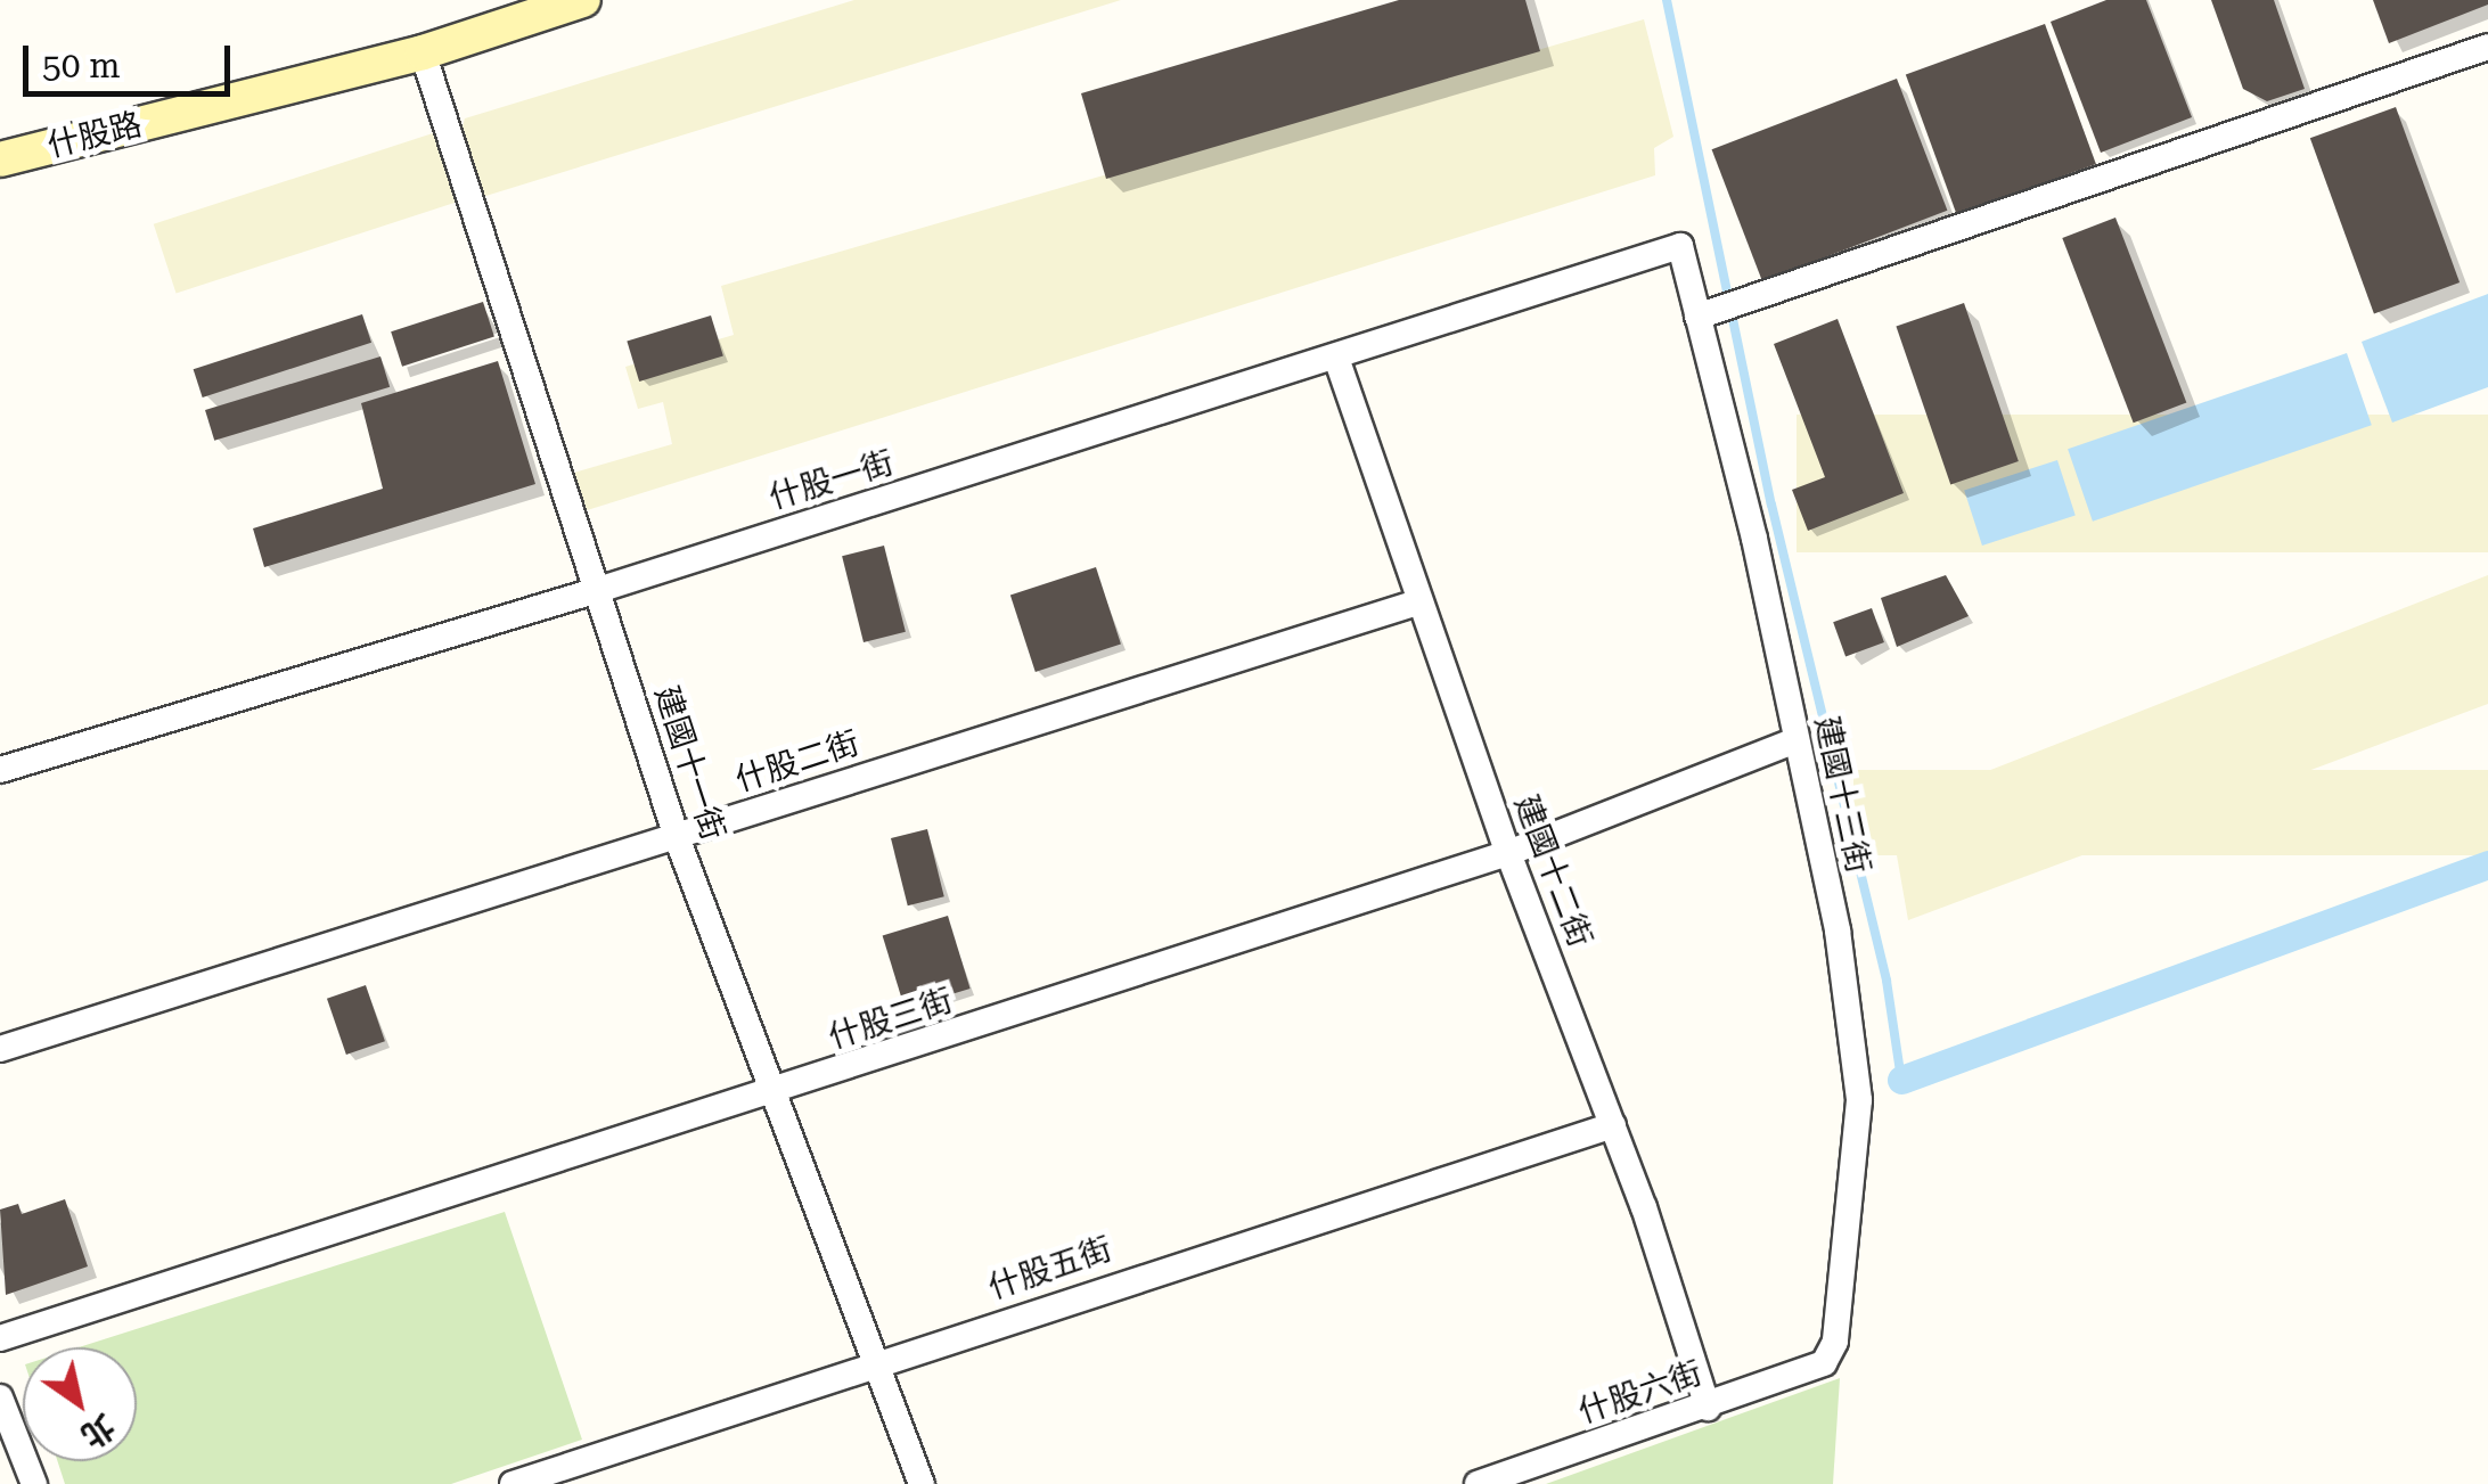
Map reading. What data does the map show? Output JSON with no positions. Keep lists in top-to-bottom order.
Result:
{
  "streets": {
    "street": [
      "什股路",
      "什股一街",
      "什股二街",
      "建國十一街",
      "建國十三街",
      "建國十二街",
      "什股三街",
      "什股五街",
      "什股六街"
    ]
  },
  "crossings": [
    ["什股路", "建國十一街"],
    ["什股一街", "建國十一街"],
    ["什股一街", "建國十三街"],
    ["什股一街", "建國十二街"],
    ["什股二街", "建國十一街"],
    ["什股二街", "建國十二街"],
    ["建國十一街", "什股三街"],
    ["建國十一街", "什股五街"],
    ["建國十三街", "什股三街"],
    ["建國十三街", "什股六街"],
    ["建國十二街", "什股三街"],
    ["建國十二街", "什股五街"],
    ["建國十二街", "什股六街"]
  ],
  "scale_bar": "50 m",
  "north": "bottom right"
}
